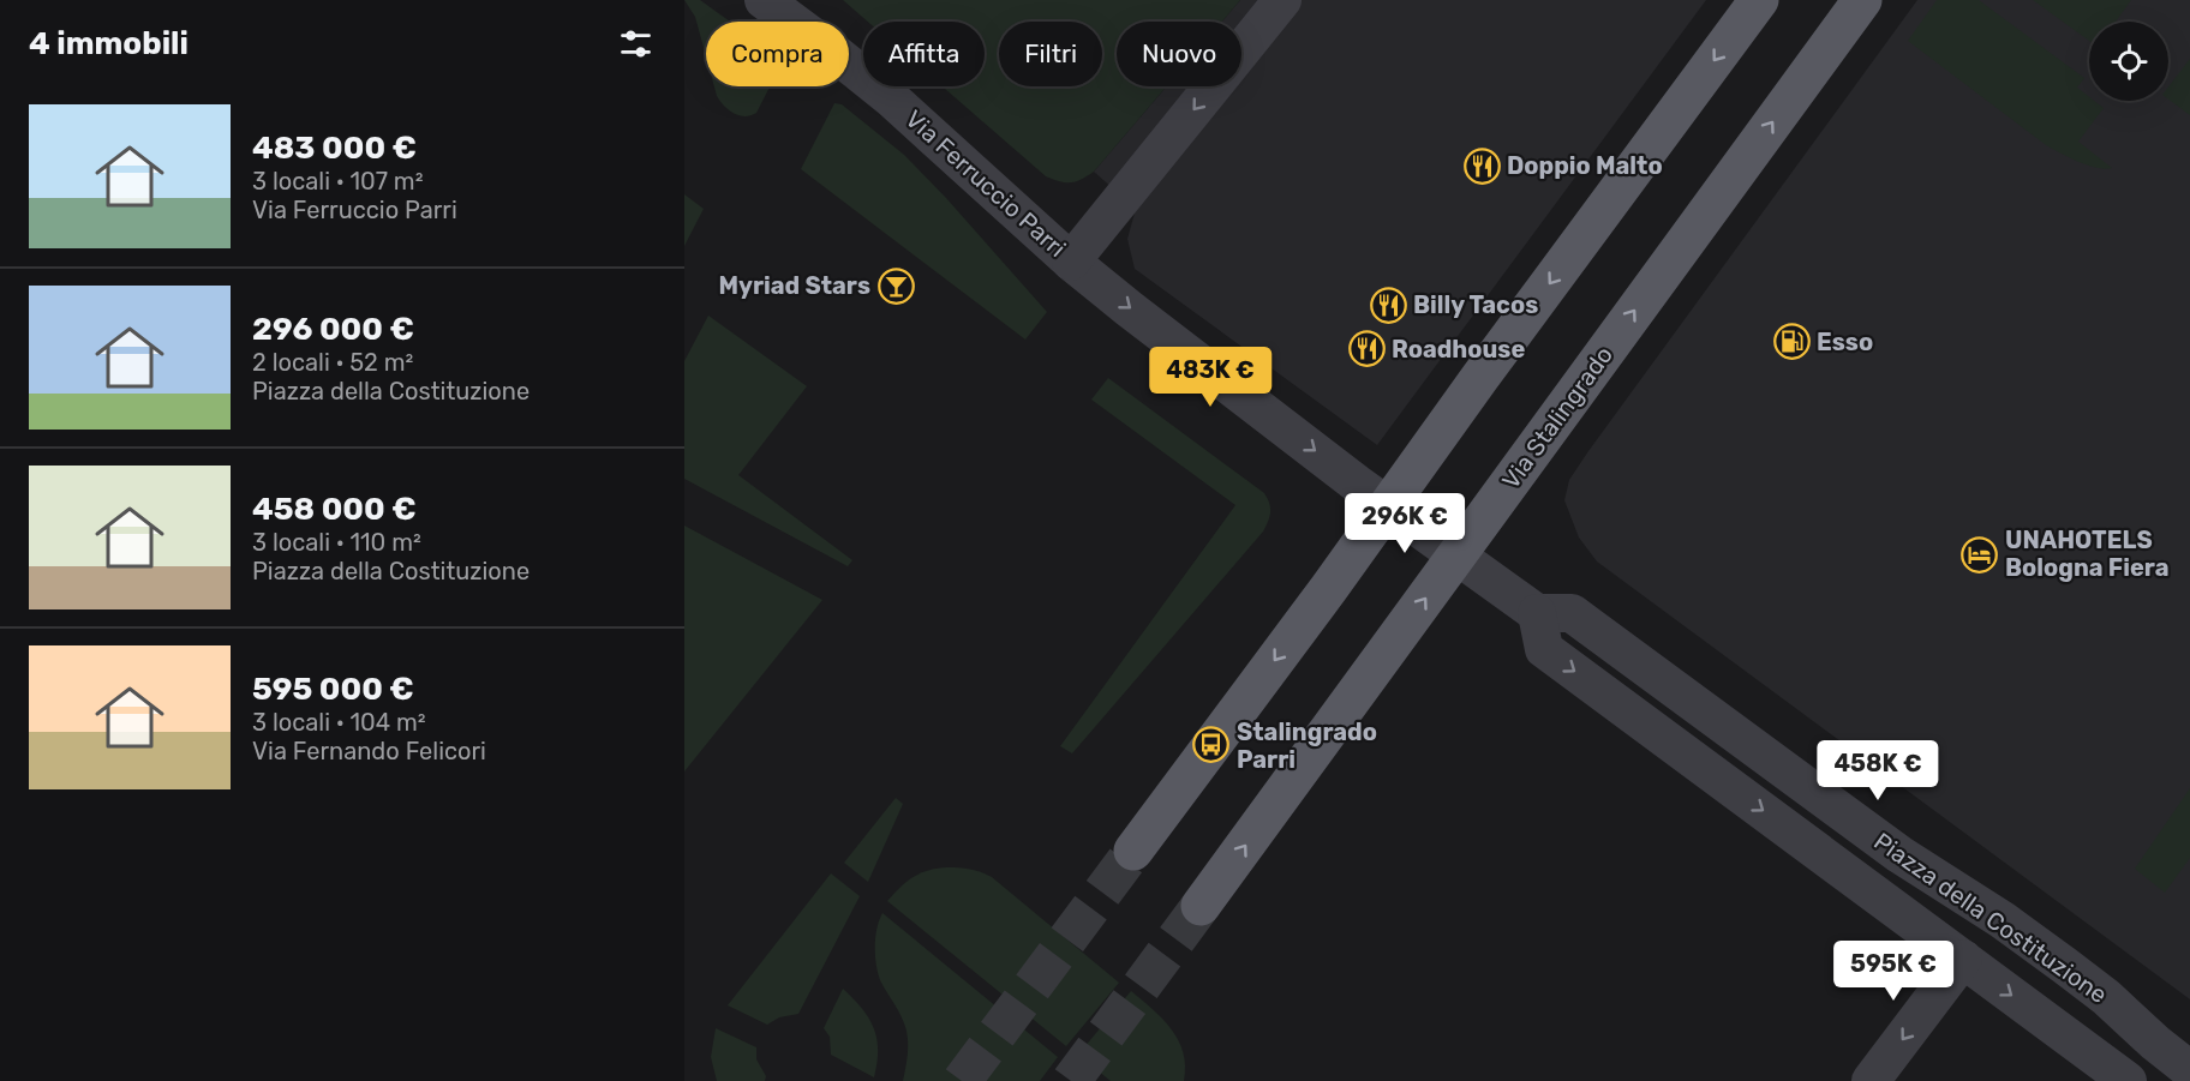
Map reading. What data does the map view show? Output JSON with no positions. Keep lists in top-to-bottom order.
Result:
{
  "streets": {
    "main road": ["Via Stalingrado"],
    "street": ["Via Ferruccio Parri", "Piazza della Costituzione"]
  },
  "places": {
    "restaurant": ["Doppio Malto", "Billy Tacos", "Roadhouse"],
    "bar": ["Myriad Stars"],
    "fuel station": ["Esso"],
    "hotel": ["UNAHOTELS Bologna Fiera"],
    "bus stop": ["Stalingrado Parri"]
  },
  "page": {
    "heading": "4 immobili",
    "chip": [
      "Compra",
      "Affitta",
      "Filtri",
      "Nuovo"
    ],
    "list": [
      {
        "name": "483 000 €",
        "note": "3 locali · 107 m² · Via Ferruccio Parri"
      },
      {
        "name": "296 000 €",
        "note": "2 locali · 52 m² · Piazza della Costituzione"
      },
      {
        "name": "458 000 €",
        "note": "3 locali · 110 m² · Piazza della Costituzione"
      },
      {
        "name": "595 000 €",
        "note": "3 locali · 104 m² · Via Fernando Felicori"
      }
    ],
    "price": [
      "483K €",
      "296K €",
      "458K €",
      "595K €"
    ]
  }
}
